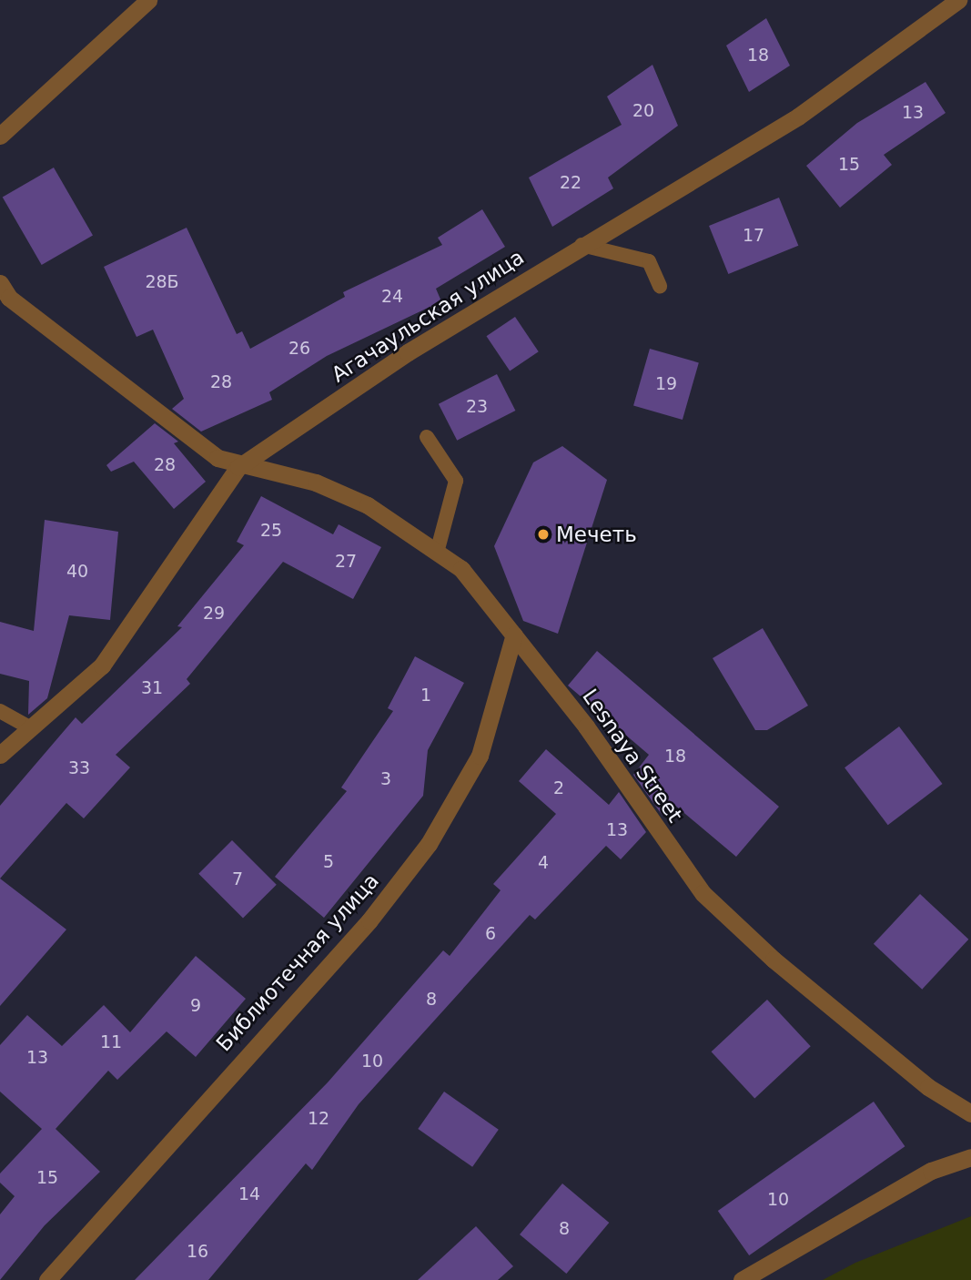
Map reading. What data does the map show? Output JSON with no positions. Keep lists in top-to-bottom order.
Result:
{
  "streets": {
    "street": ["Агачаульская улица", "Lesnaya Street", "Библиотечная улица"]
  },
  "crossings": [
    ["Агачаульская улица", "Lesnaya Street"],
    ["Lesnaya Street", "Библиотечная улица"]
  ],
  "places": ["Мечеть"],
  "house_numbers": [
    "18",
    "20",
    "13",
    "15",
    "22",
    "17",
    "28Б",
    "24",
    "26",
    "28",
    "19",
    "23",
    "28",
    "25",
    "27",
    "40",
    "29",
    "31",
    "1",
    "18",
    "33",
    "3",
    "2",
    "13",
    "5",
    "4",
    "7",
    "6",
    "8",
    "9",
    "11",
    "13",
    "10",
    "12",
    "15",
    "14",
    "10",
    "8",
    "16"
  ]
}
